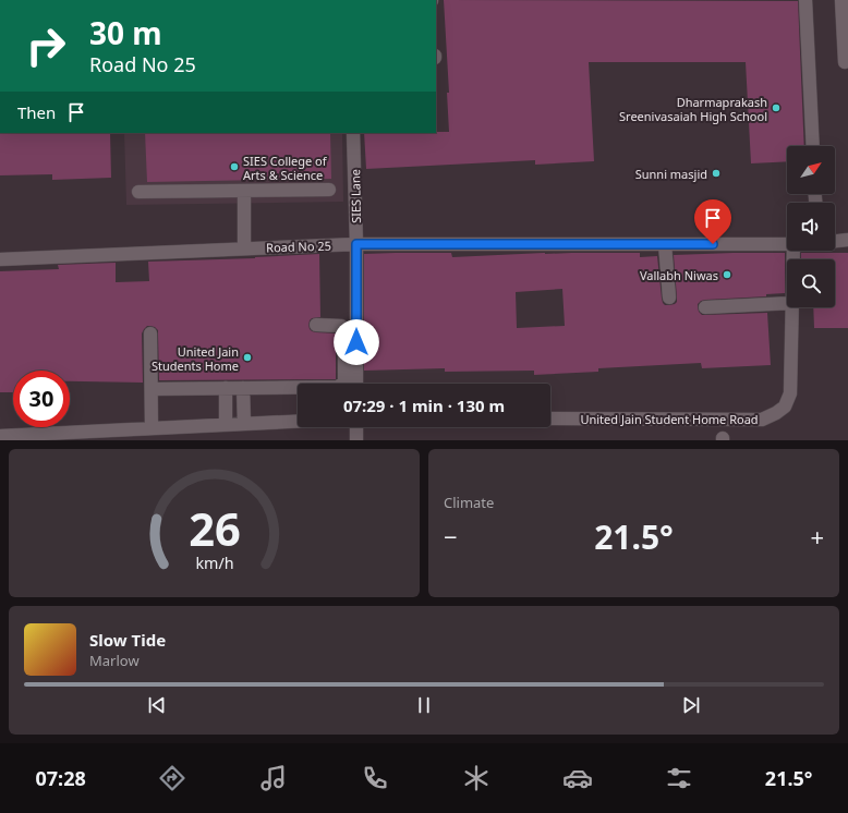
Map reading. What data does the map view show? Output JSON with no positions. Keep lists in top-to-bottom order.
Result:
{
  "streets": {
    "street": ["SIES Lane", "Road No 25", "United Jain Student Home Road"]
  },
  "crossings": [
    ["SIES Lane", "Road No 25"]
  ],
  "places": [
    "Dharmaprakash Sreenivasaiah High School",
    "SIES College of Arts & Science",
    "Sunni masjid",
    "Vallabh Niwas",
    "United Jain Students Home"
  ],
  "north": "top right",
  "page": {
    "turn": ["30 m", "Road No 25"],
    "then": "Then",
    "limit": "30",
    "trip": "07:29 · 1 min · 130 m",
    "tile": "Climate",
    "heat": ["−", "21.5°", "+"],
    "song": ["Slow Tide", "Marlow"],
    "tabs": ["07:28", "21.5°"],
    "gauge": ["26", "km/h"]
  }
}
